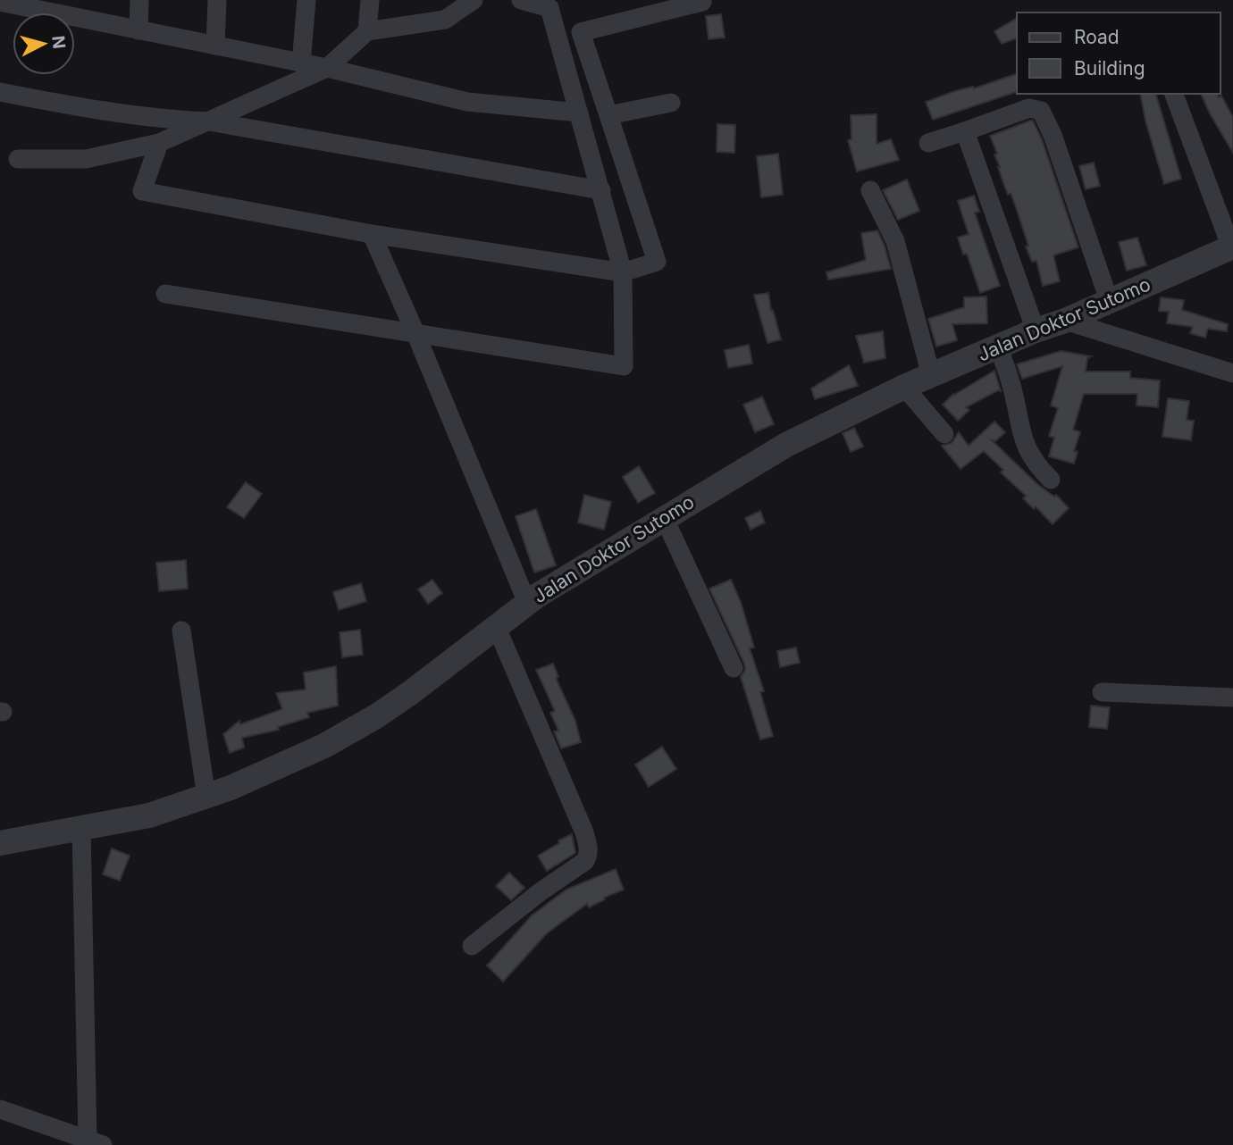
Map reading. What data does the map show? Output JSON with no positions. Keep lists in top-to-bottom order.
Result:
{
  "streets": {
    "street": ["Jalan Doktor Sutomo"]
  },
  "legend": ["Road", "Building"],
  "north": "right"
}
